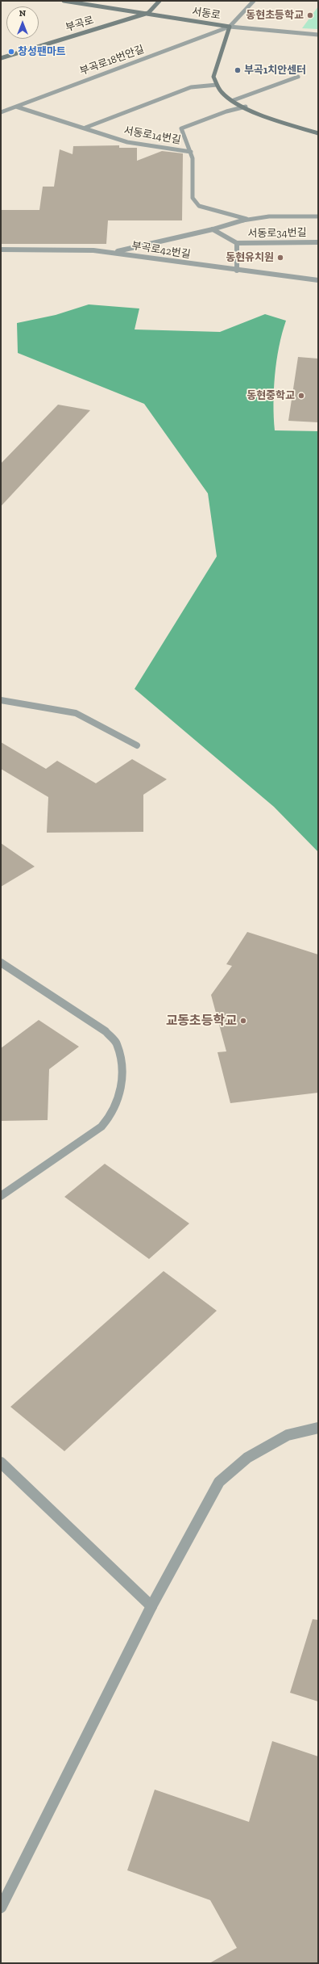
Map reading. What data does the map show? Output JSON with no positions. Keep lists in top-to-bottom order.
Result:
{
  "streets": {
    "street": [
      "서동로",
      "부곡로",
      "부곡로18번안길",
      "서동로14번길",
      "서동로34번길",
      "부곡로42번길"
    ]
  },
  "crossings": [
    ["서동로", "부곡로"],
    ["서동로", "부곡로18번안길"],
    ["서동로", "서동로14번길"],
    ["서동로14번길", "서동로34번길"],
    ["서동로34번길", "부곡로42번길"]
  ],
  "places": [
    "동현초등학교",
    "창성팬마트",
    "부곡1치안센터",
    "동현유치원",
    "동현중학교",
    "교동초등학교"
  ],
  "north": "top"
}
